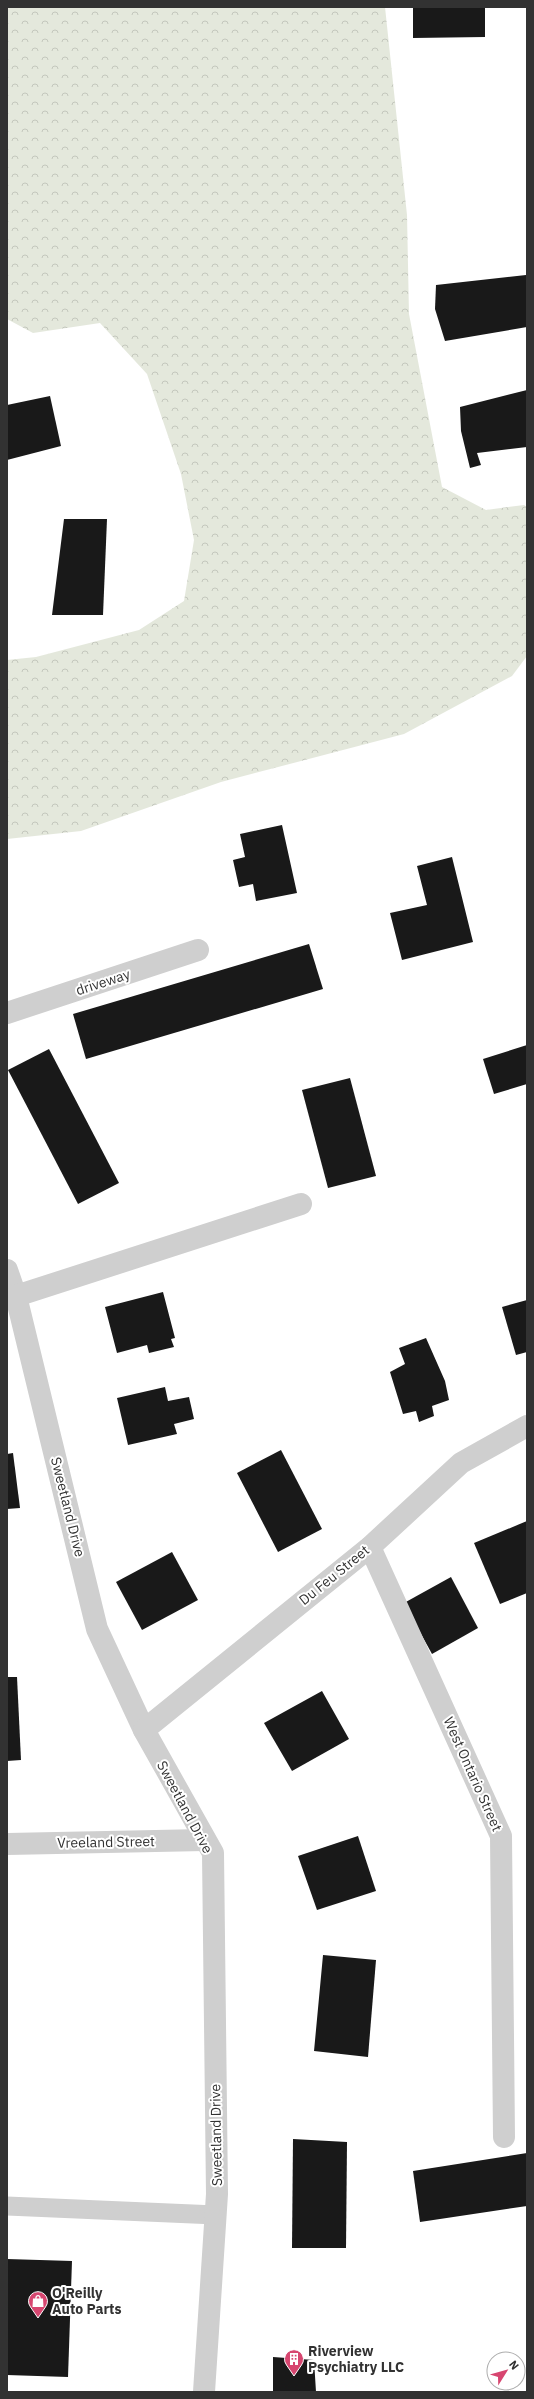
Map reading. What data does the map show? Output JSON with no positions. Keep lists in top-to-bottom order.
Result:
{
  "streets": {
    "street": [
      "driveway",
      "Sweetland Drive",
      "Du Feu Street",
      "West Ontario Street",
      "Vreeland Street"
    ]
  },
  "crossings": [
    ["Sweetland Drive", "Du Feu Street"],
    ["Sweetland Drive", "Vreeland Street"],
    ["Du Feu Street", "West Ontario Street"]
  ],
  "places": {
    "shop": ["O'Reilly Auto Parts"],
    "building": ["Riverview Psychiatry LLC"]
  },
  "north": "top right"
}
